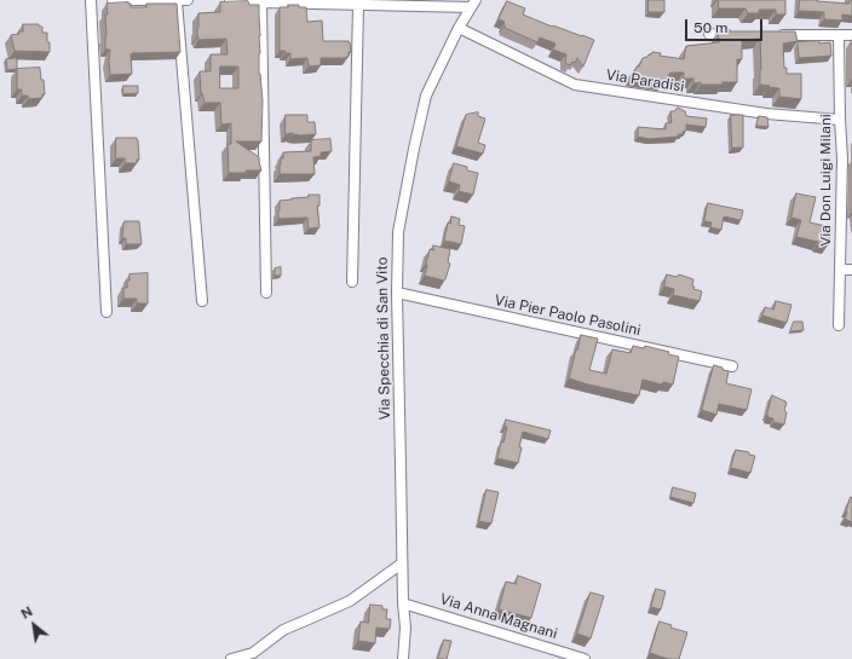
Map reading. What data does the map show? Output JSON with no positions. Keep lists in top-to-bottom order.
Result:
{
  "streets": {
    "street": [
      "Via Paradisi",
      "Via Don Luigi Milani",
      "Via Pier Paolo Pasolini",
      "Via Specchia di San Vito",
      "Via Anna Magnani"
    ]
  },
  "crossings": [
    ["Via Paradisi", "Via Don Luigi Milani"],
    ["Via Paradisi", "Via Specchia di San Vito"],
    ["Via Pier Paolo Pasolini", "Via Specchia di San Vito"],
    ["Via Specchia di San Vito", "Via Anna Magnani"]
  ],
  "scale_bar": "50 m",
  "north": "top left"
}
